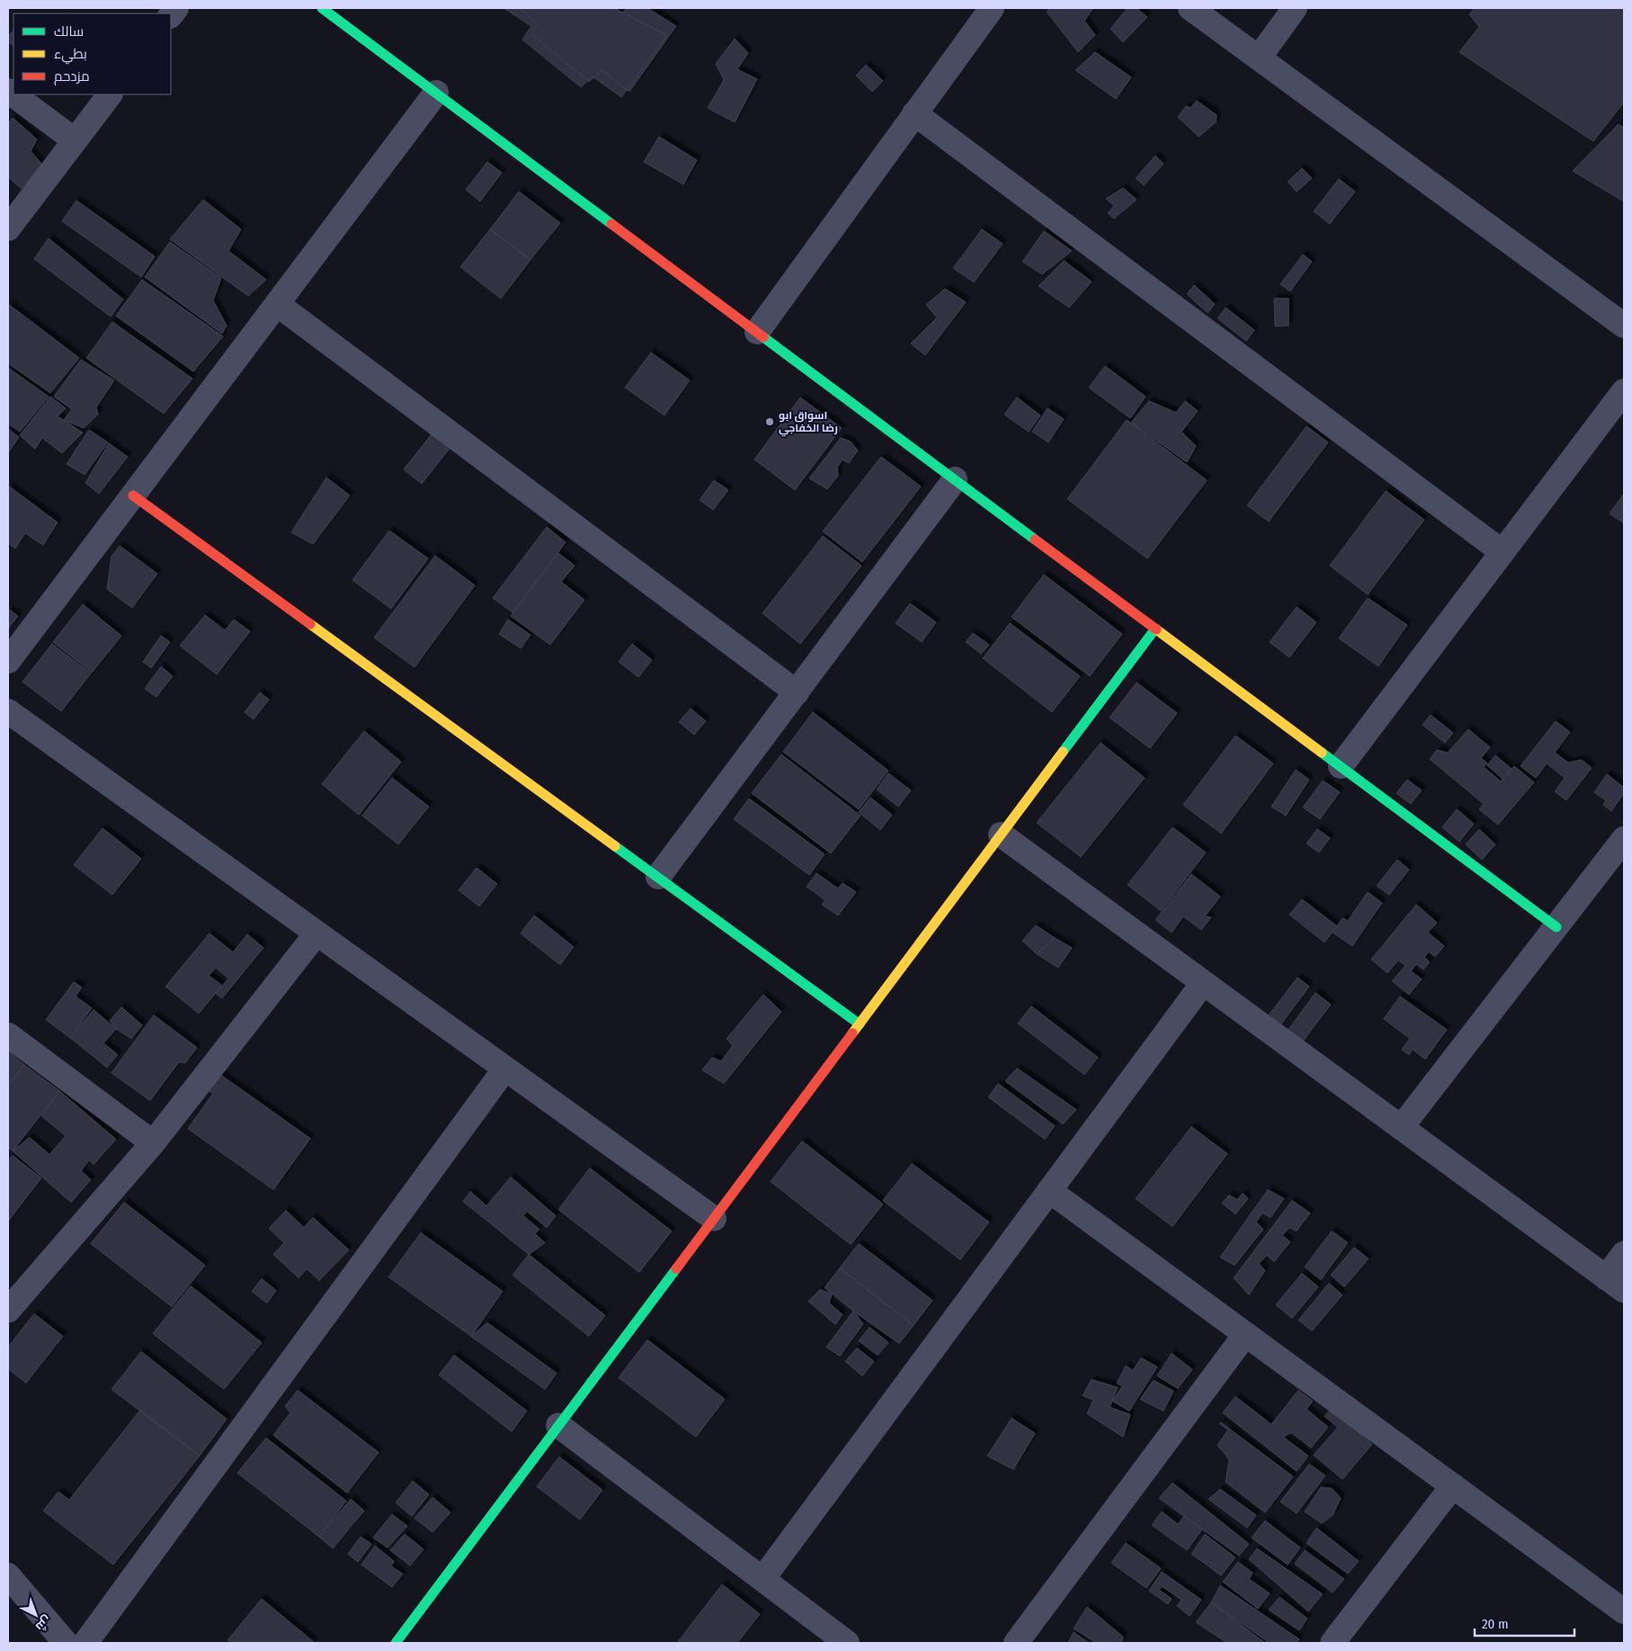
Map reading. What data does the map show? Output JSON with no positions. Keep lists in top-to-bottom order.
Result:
{
  "places": ["اسواق ابو رضا الخفاجي"],
  "legend": ["سالك", "بطيء", "مزدحم"],
  "scale_bar": "20 m",
  "north": "bottom right"
}
